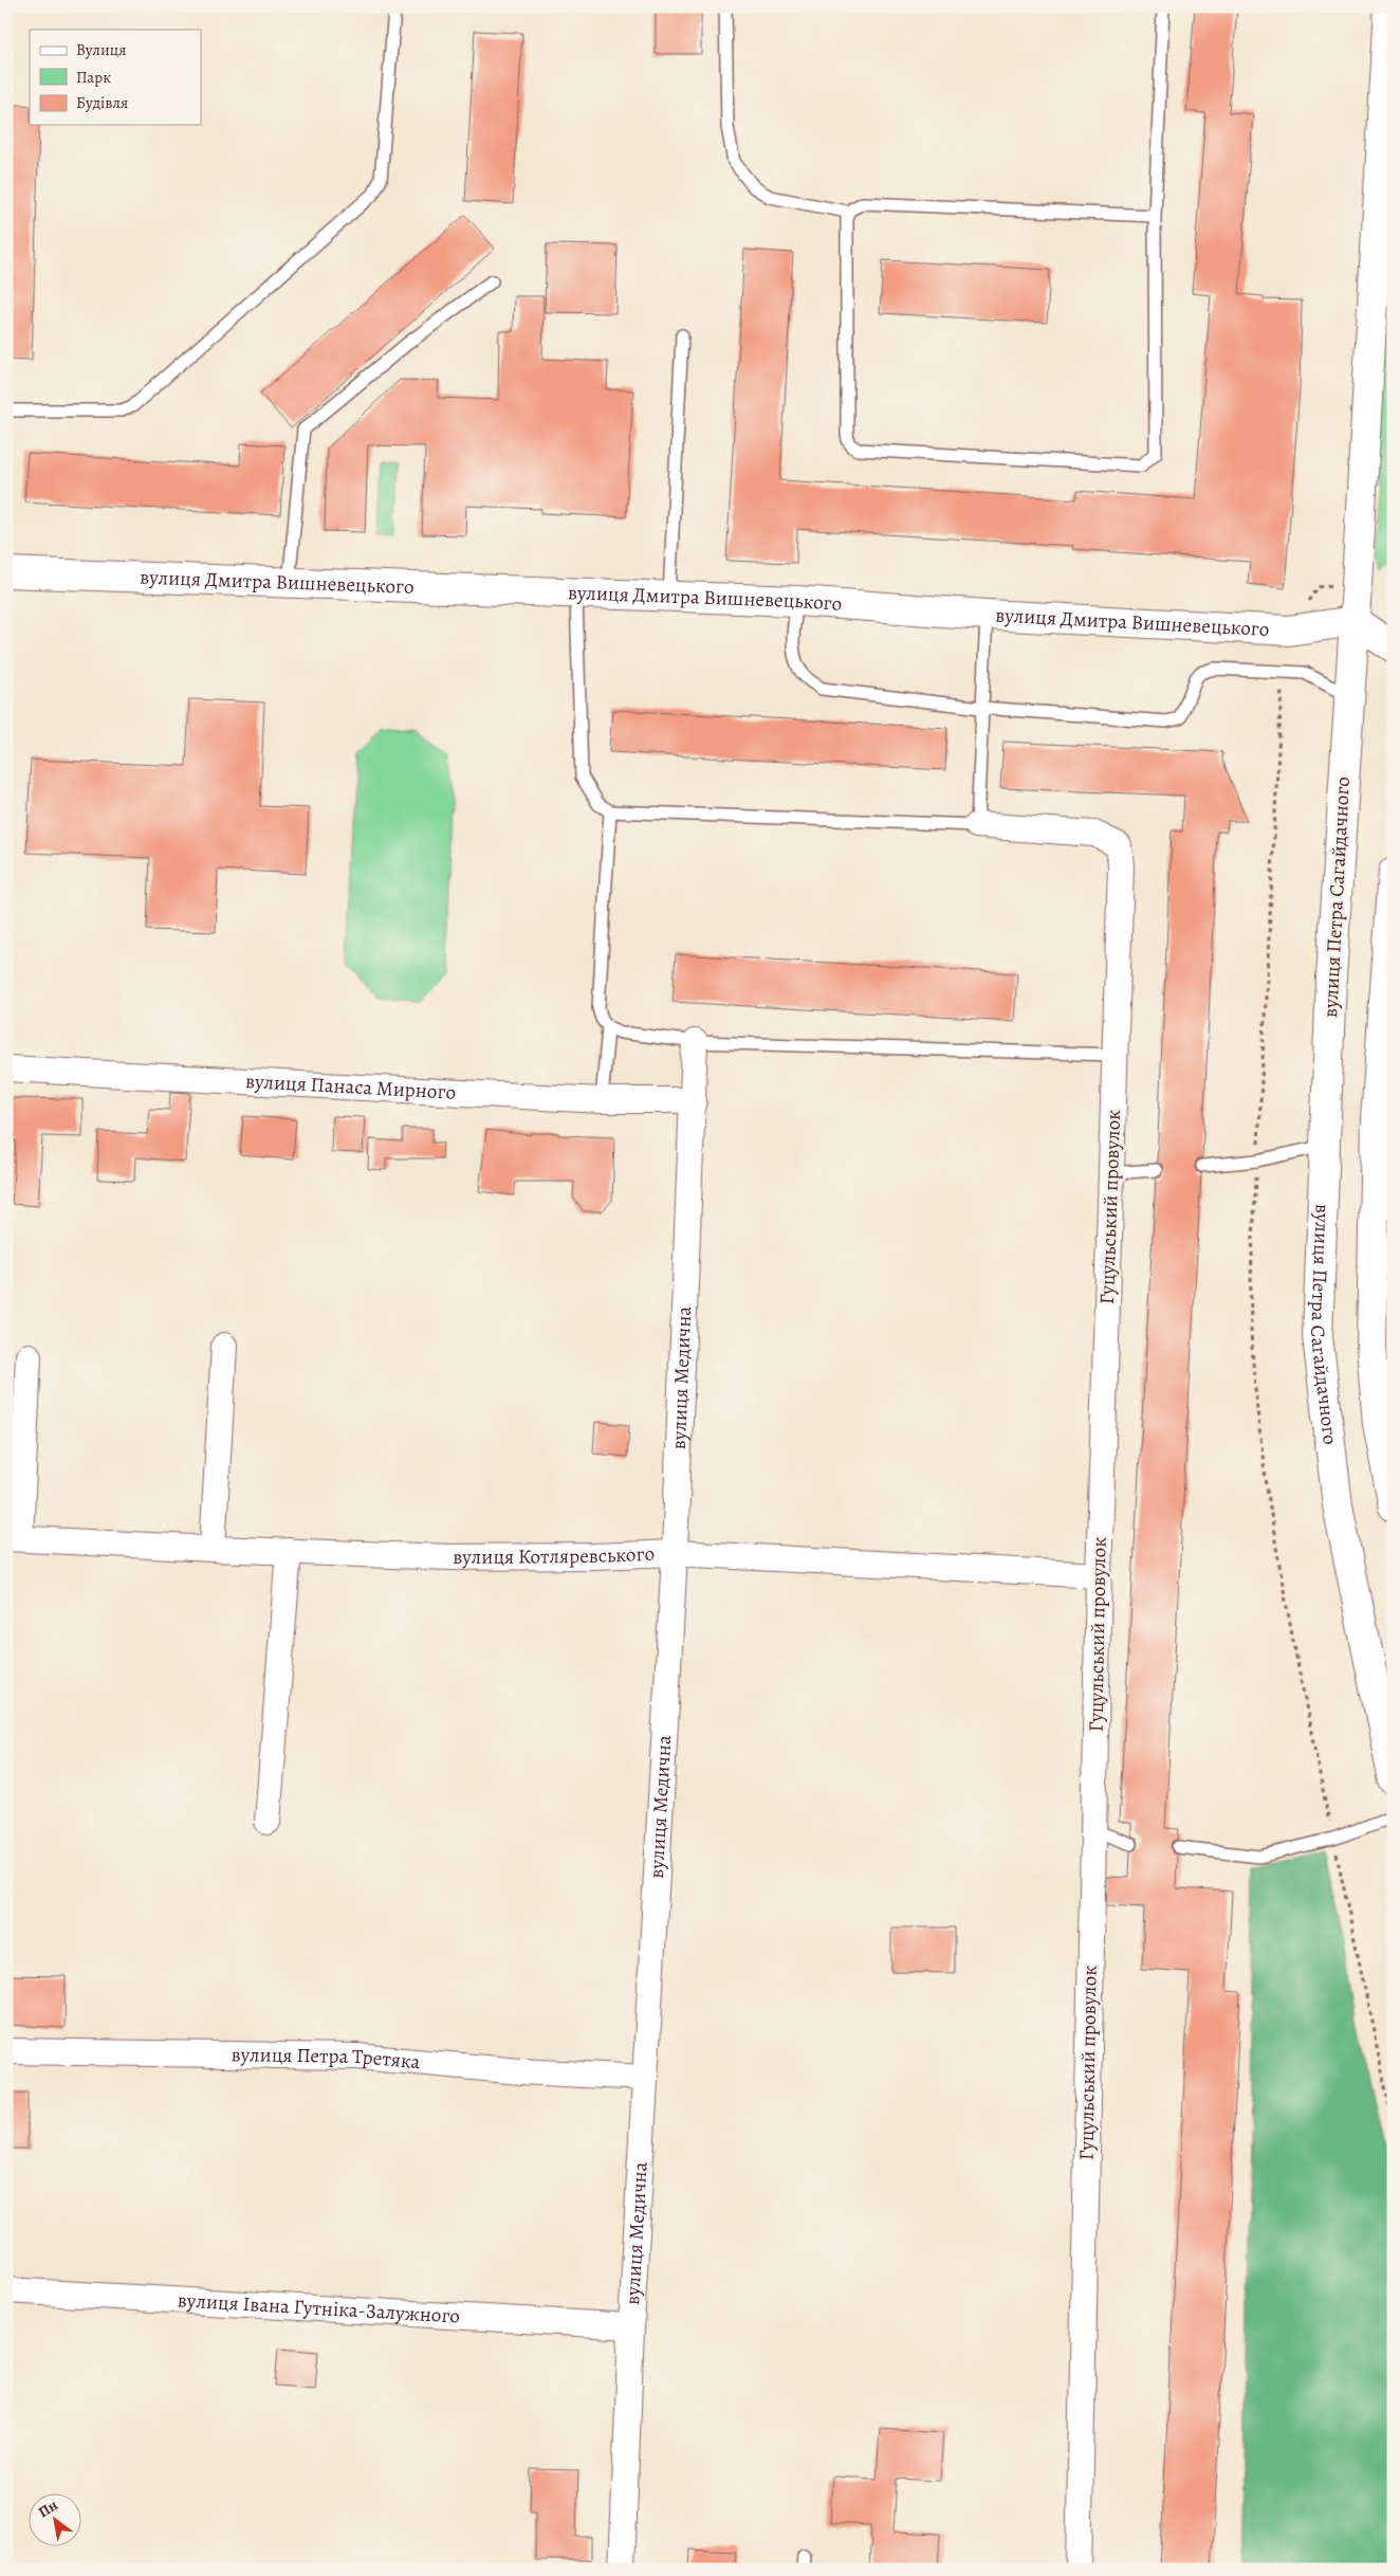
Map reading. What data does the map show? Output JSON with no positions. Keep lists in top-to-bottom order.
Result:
{
  "streets": {
    "street": [
      "вулиця Дмитра Вишневецького",
      "вулиця Петра Сагайдачного",
      "вулиця Панаса Мирного",
      "Гуцульський провулок",
      "вулиця Медична",
      "вулиця Котляревського",
      "вулиця Петра Третяка",
      "вулиця Івана Гутніка-Залужного"
    ]
  },
  "crossings": [
    ["вулиця Дмитра Вишневецького", "вулиця Петра Сагайдачного"],
    ["вулиця Панаса Мирного", "вулиця Медична"],
    ["Гуцульський провулок", "вулиця Котляревського"],
    ["вулиця Медична", "вулиця Котляревського"],
    ["вулиця Медична", "вулиця Петра Третяка"],
    ["вулиця Медична", "вулиця Івана Гутніка-Залужного"]
  ],
  "legend": ["Вулиця", "Парк", "Будівля"],
  "north": "top left"
}
